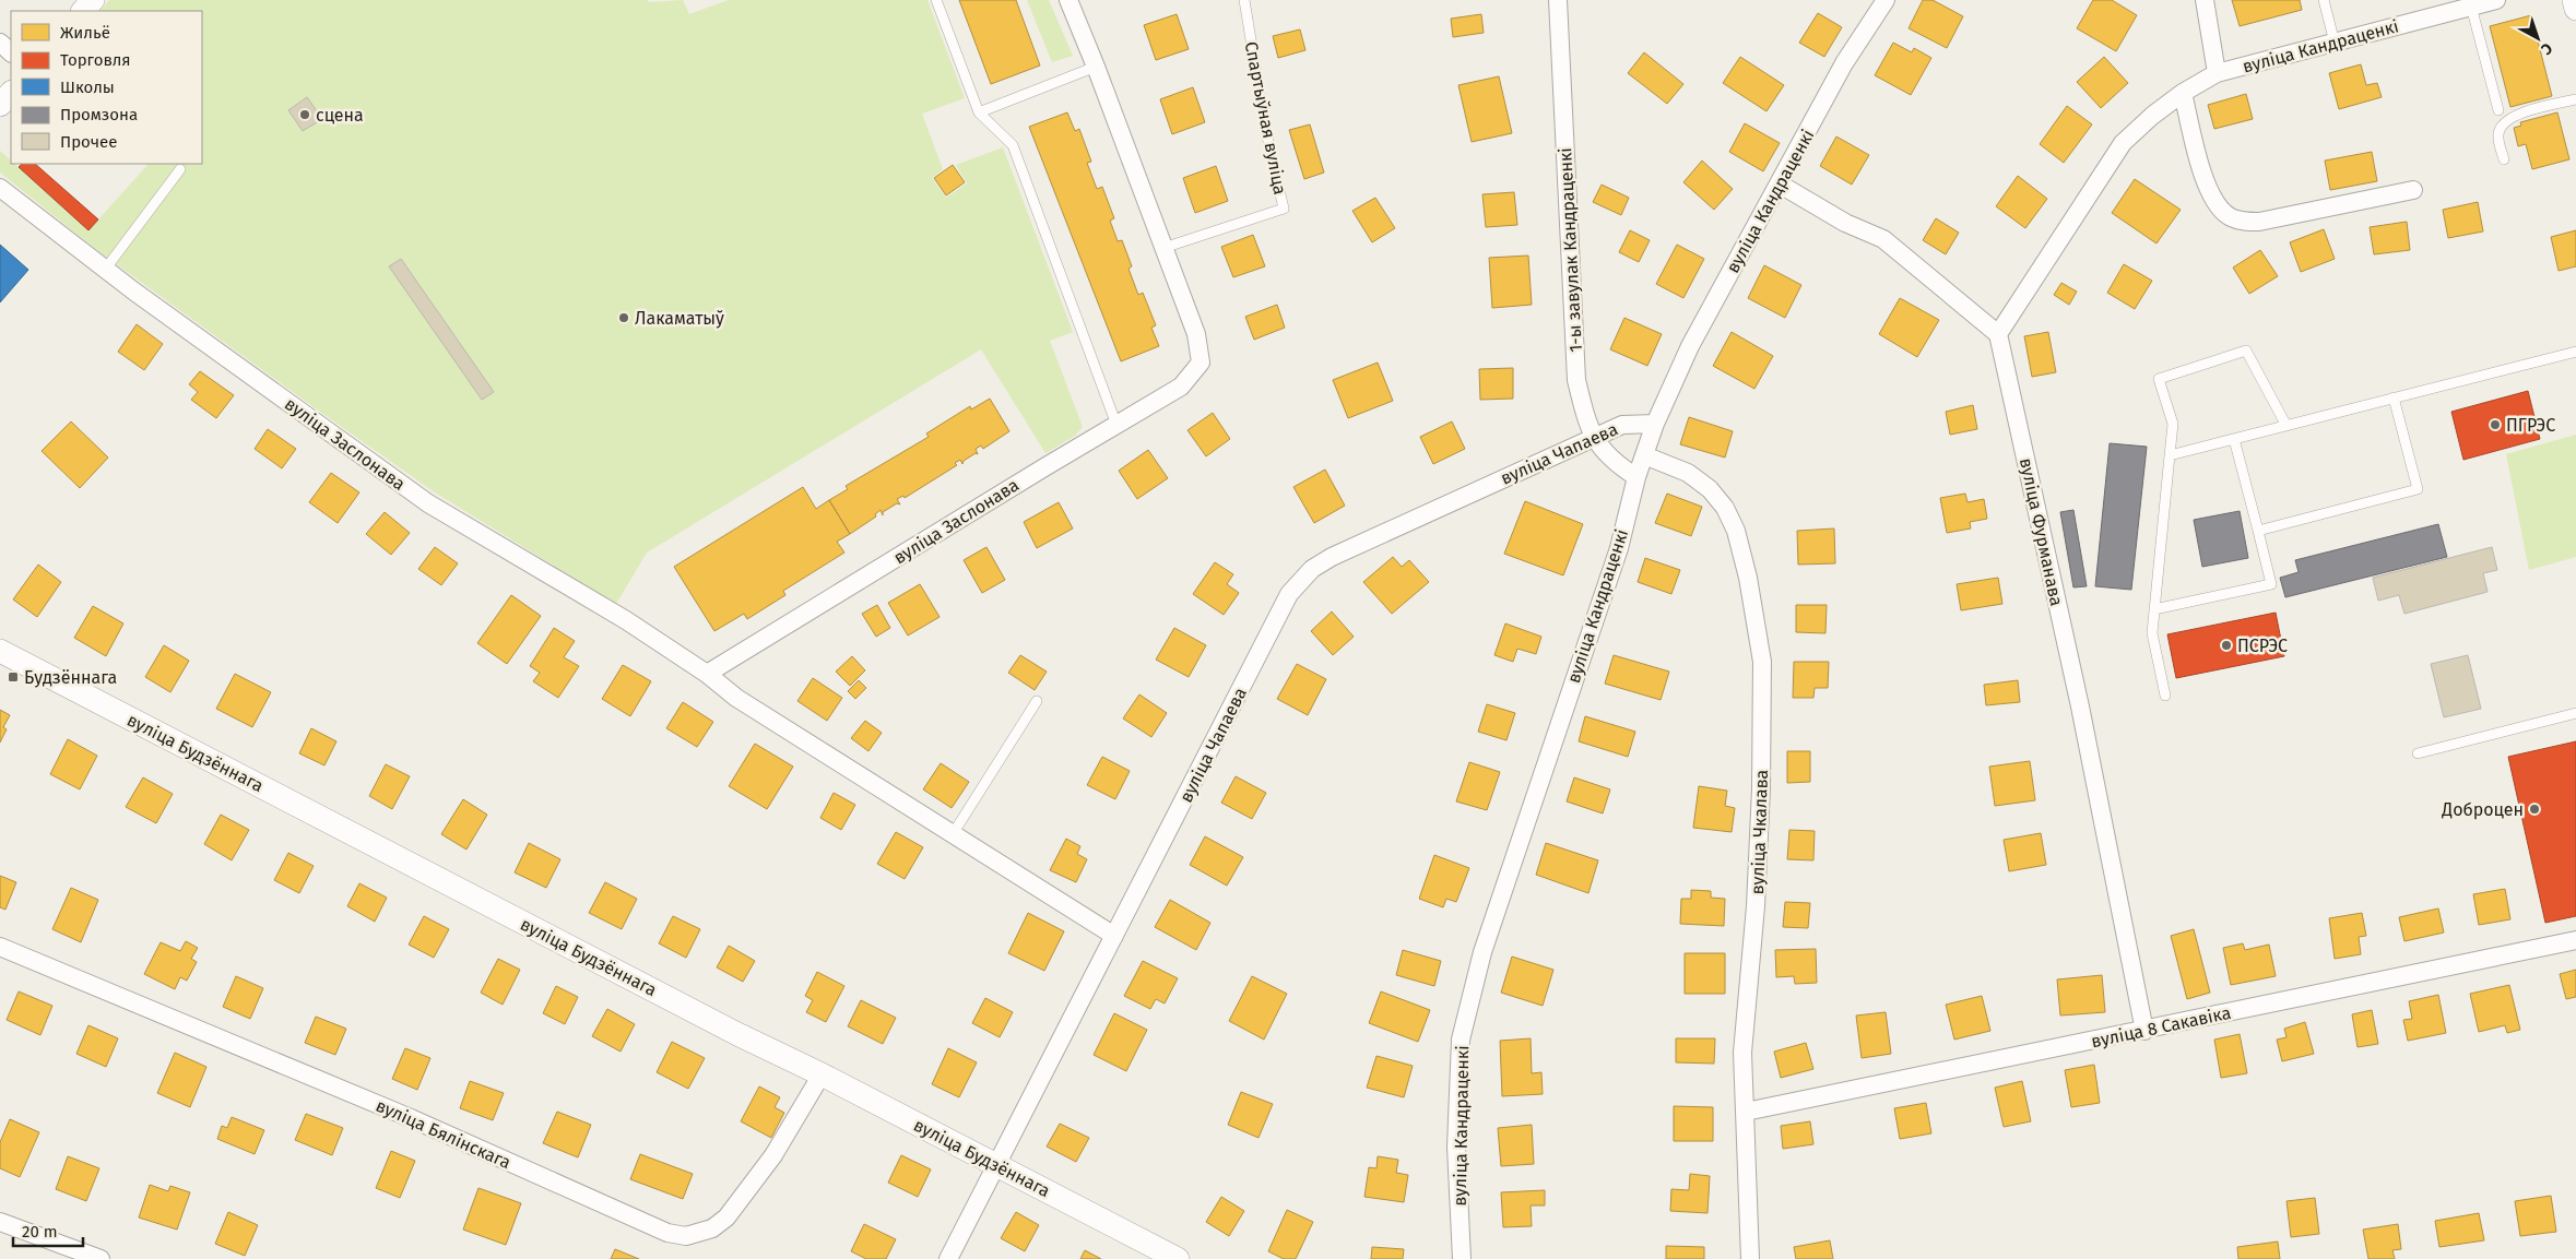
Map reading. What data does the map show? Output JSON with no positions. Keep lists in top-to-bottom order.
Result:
{
  "streets": {
    "street": [
      "вуліца Кандраценкі",
      "1-ы завулак Кандраценкі",
      "вуліца Заслонава",
      "вуліца Чапаева",
      "вуліца Фурманава",
      "вуліца Будзённага",
      "вуліца Чкалава",
      "вуліца 8 Сакавіка",
      "вуліца Бялінскага"
    ],
    "lane": ["Спартыўная вуліца"]
  },
  "crossings": [
    ["вуліца Кандраценкі", "1-ы завулак Кандраценкі"],
    ["вуліца Кандраценкі", "вуліца Чапаева"],
    ["вуліца Кандраценкі", "вуліца Чкалава"],
    ["Спартыўная вуліца", "вуліца Заслонава"],
    ["1-ы завулак Кандраценкі", "вуліца Чапаева"],
    ["вуліца Заслонава", "вуліца Чапаева"],
    ["вуліца Чапаева", "вуліца Будзённага"],
    ["вуліца Фурманава", "вуліца 8 Сакавіка"],
    ["вуліца Будзённага", "вуліца Бялінскага"],
    ["вуліца Чкалава", "вуліца 8 Сакавіка"]
  ],
  "places": {
    "other": [
      "сцена",
      "Лакаматыў",
      "ПГРЭС",
      "ПСРЭС",
      "Доброцен"
    ],
    "transit": ["Будзённага"]
  },
  "legend": [
    "Жильё",
    "Торговля",
    "Школы",
    "Промзона",
    "Прочее"
  ],
  "scale_bar": "20 m",
  "north": "bottom right"
}
